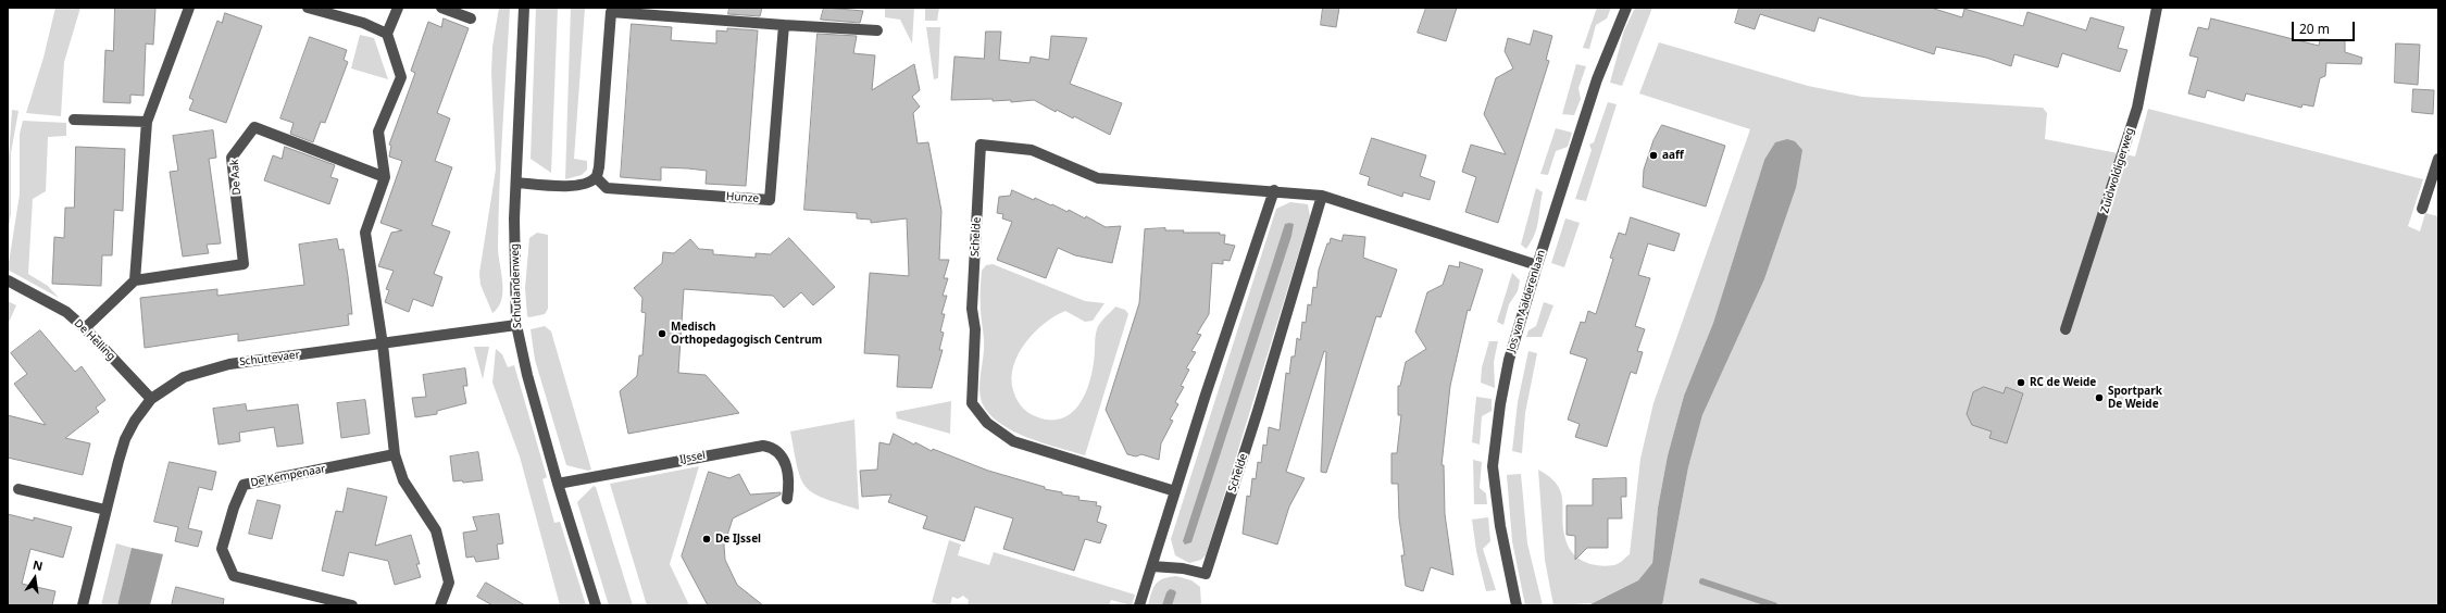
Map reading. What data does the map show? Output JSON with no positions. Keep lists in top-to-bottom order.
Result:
{
  "streets": {
    "street": [
      "Zuidwoldigerweg",
      "De Aak",
      "Hunze",
      "Schelde",
      "Schutlandenweg",
      "Jos van Aalderenlaan",
      "De Helling",
      "Schuttevaer",
      "IJssel",
      "De Kempenaar"
    ]
  },
  "crossings": [
    ["Schelde", "Jos van Aalderenlaan"],
    ["Schutlandenweg", "Schuttevaer"],
    ["Schutlandenweg", "IJssel"],
    ["De Helling", "Schuttevaer"]
  ],
  "places": [
    "aaff",
    "Medisch Orthopedagogisch Centrum",
    "RC de Weide",
    "Sportpark De Weide",
    "De IJssel"
  ],
  "scale_bar": "20 m",
  "north": "top"
}
